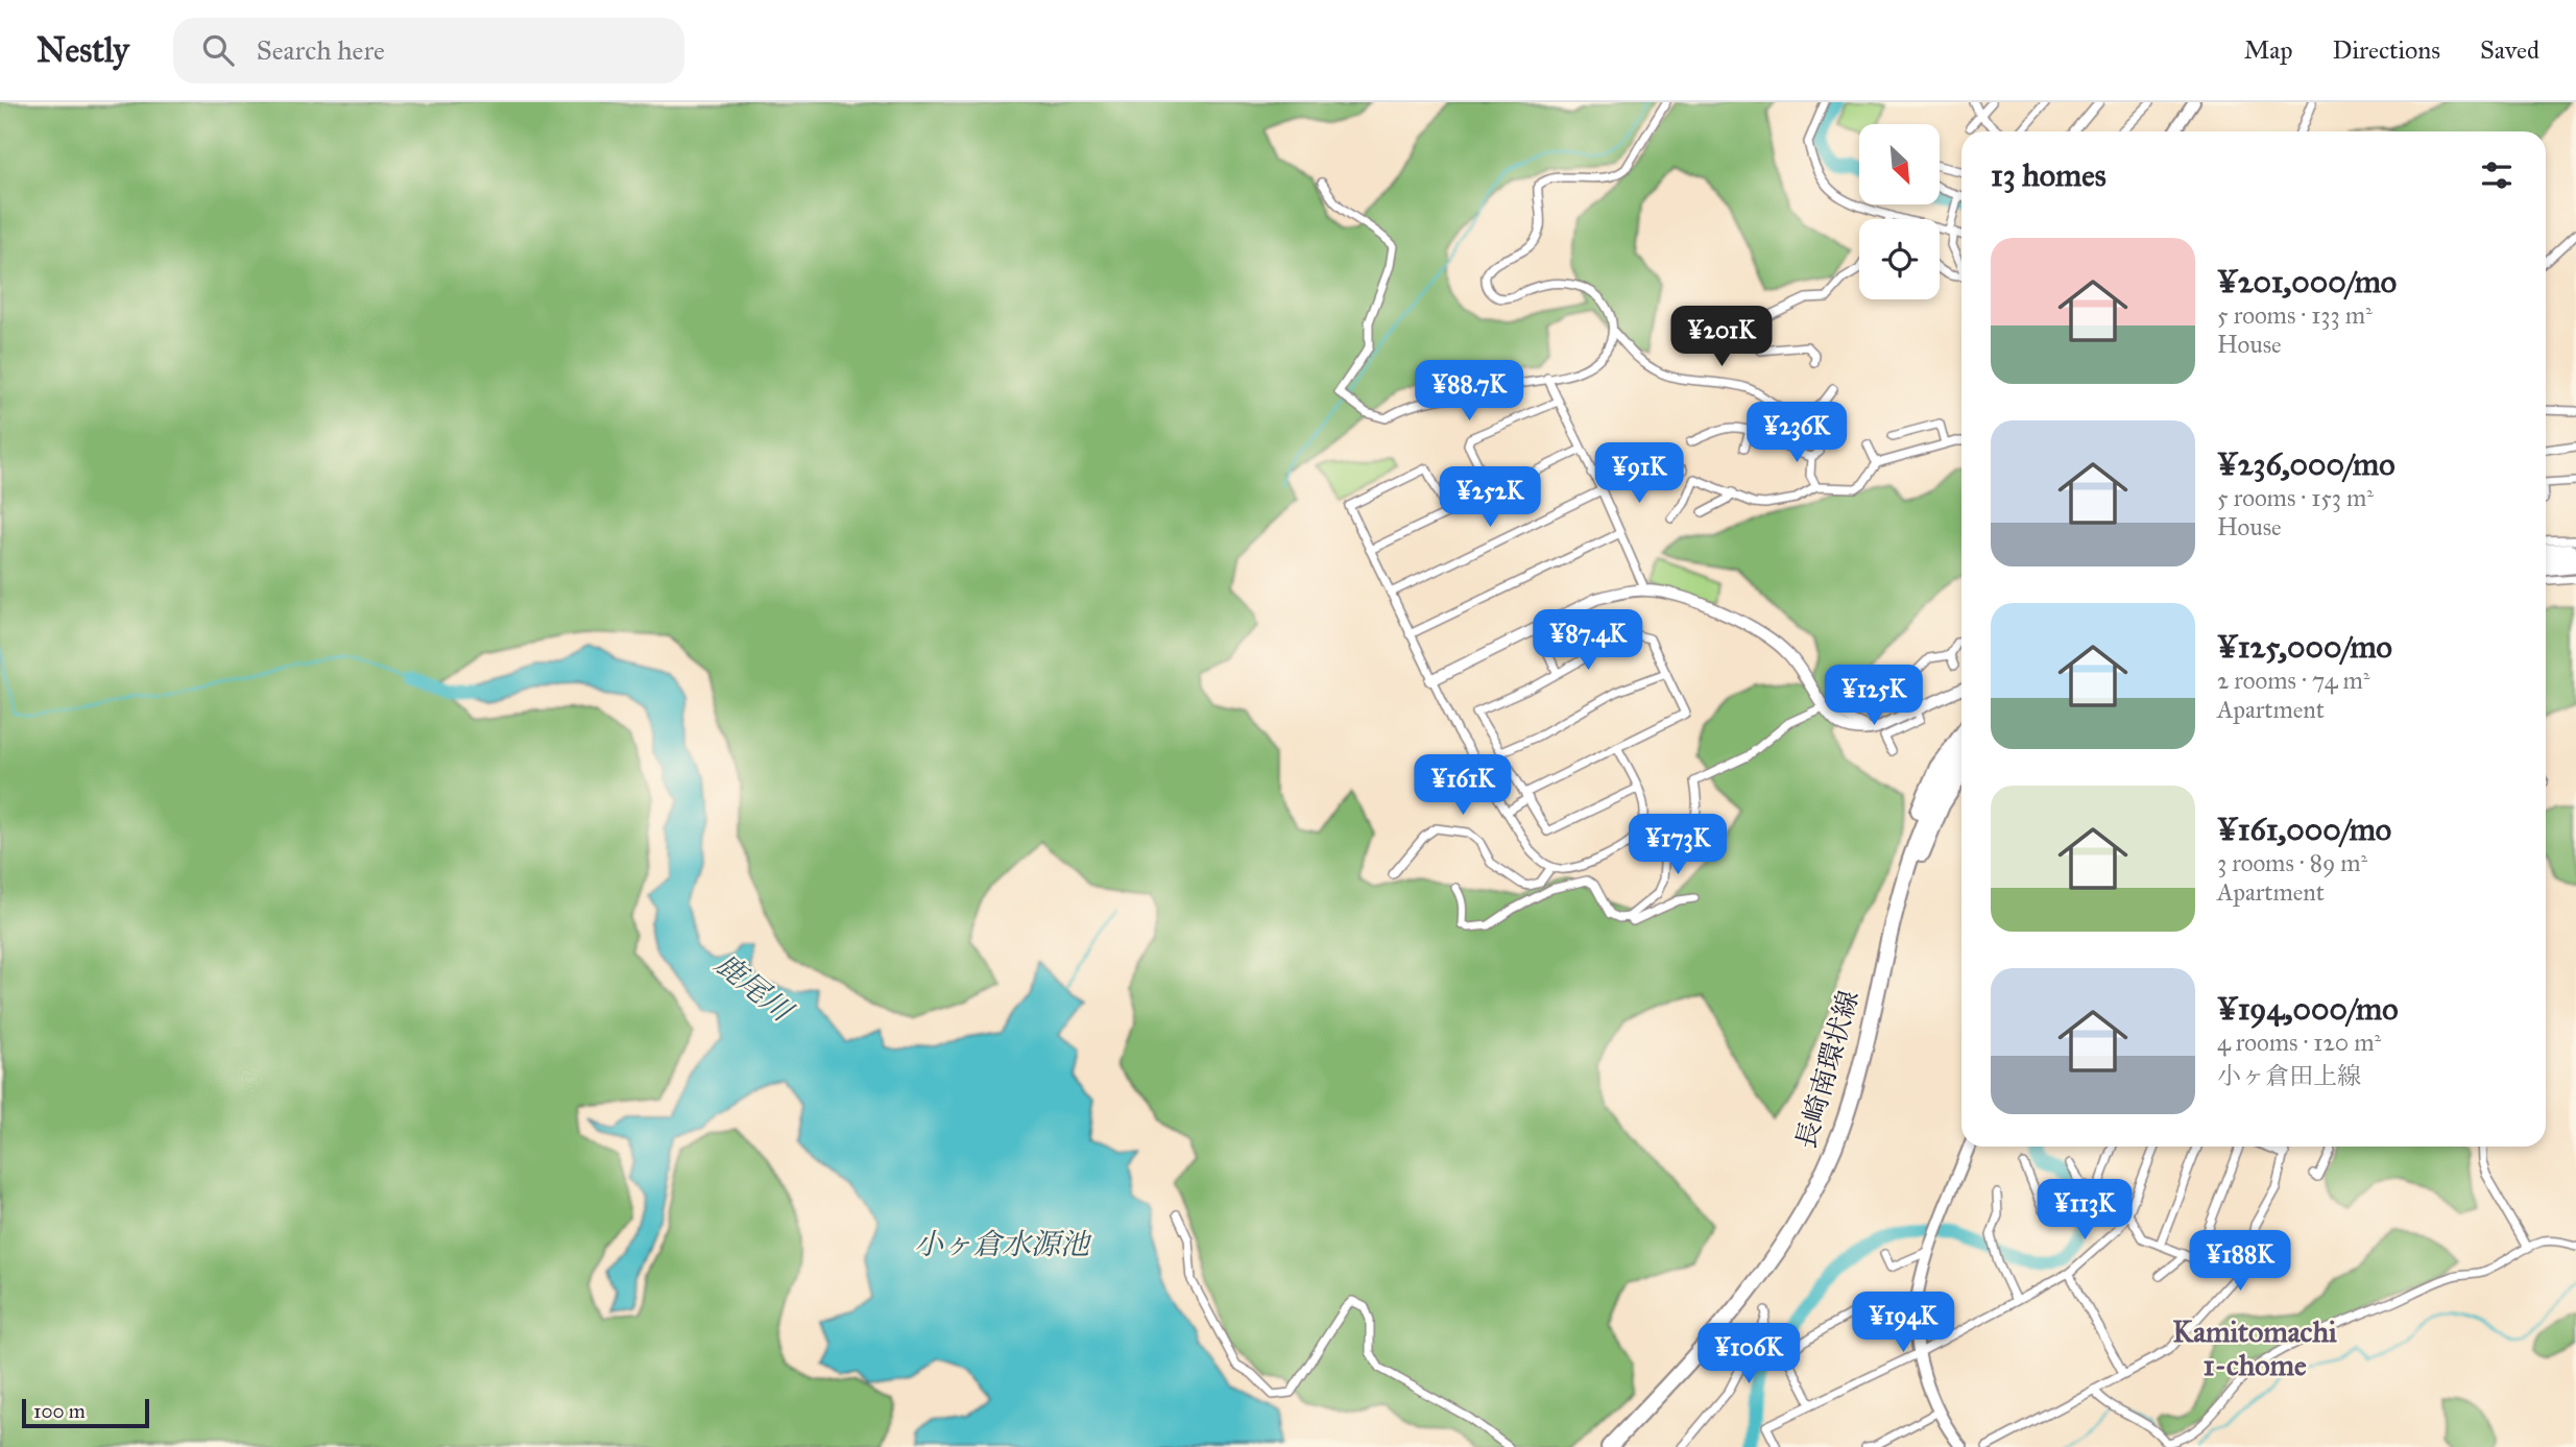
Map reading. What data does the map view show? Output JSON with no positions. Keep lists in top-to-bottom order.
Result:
{
  "streets": {
    "highway": ["長崎南環状線"]
  },
  "districts": ["Kamitomachi 1-chome"],
  "water": ["鹿尾川", "小ヶ倉水源池"],
  "scale_bar": "100 m",
  "north": "bottom right",
  "page": {
    "header": "Nestly",
    "search": "Search here",
    "nav": ["Map", "Directions", "Saved"],
    "heading": "13 homes",
    "list": [
      {
        "name": "¥201,000/mo",
        "note": "5 rooms · 133 m² · House"
      },
      {
        "name": "¥236,000/mo",
        "note": "5 rooms · 153 m² · House"
      },
      {
        "name": "¥125,000/mo",
        "note": "2 rooms · 74 m² · Apartment"
      },
      {
        "name": "¥161,000/mo",
        "note": "3 rooms · 89 m² · Apartment"
      },
      {
        "name": "¥194,000/mo",
        "note": "4 rooms · 120 m² · 小ヶ倉田上線"
      }
    ],
    "price": [
      "¥201K",
      "¥88.7K",
      "¥236K",
      "¥91K",
      "¥252K",
      "¥87.4K",
      "¥125K",
      "¥161K",
      "¥173K",
      "¥113K",
      "¥188K",
      "¥194K",
      "¥106K"
    ],
    "scale": "100 m"
  }
}
